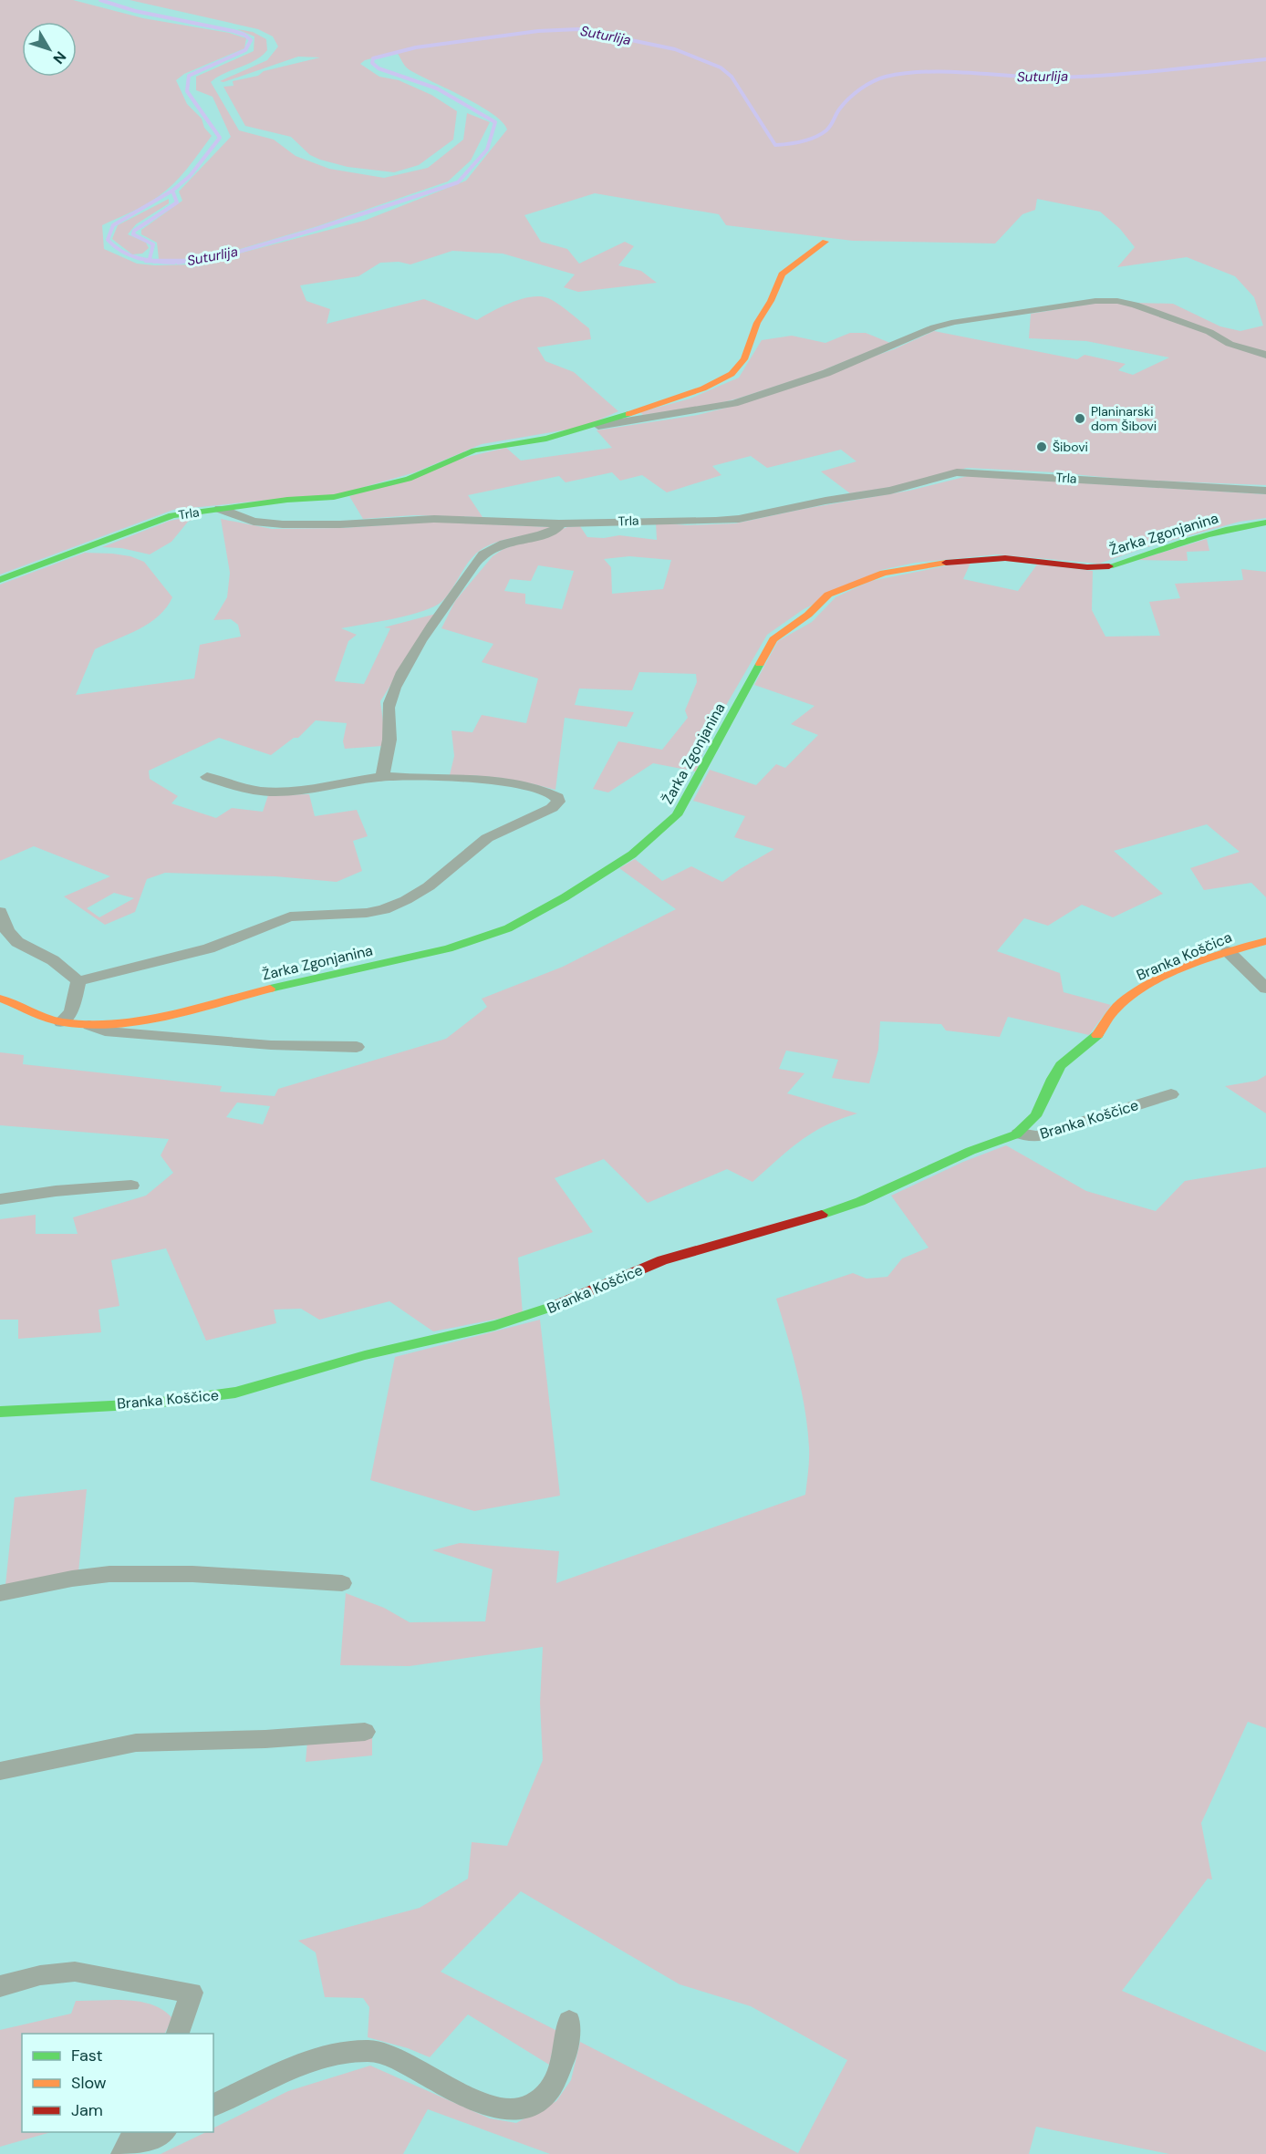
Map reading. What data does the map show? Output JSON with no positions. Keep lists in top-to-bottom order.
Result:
{
  "streets": {
    "street": [
      "Trla",
      "Žarka Zgonjanina",
      "Branka Koščica",
      "Branka Koščice"
    ]
  },
  "crossings": [
    ["Branka Koščica", "Branka Koščice"]
  ],
  "water": ["Suturlija"],
  "places": ["Planinarski dom Šibovi", "Šibovi"],
  "legend": ["Fast", "Slow", "Jam"],
  "north": "bottom right"
}
